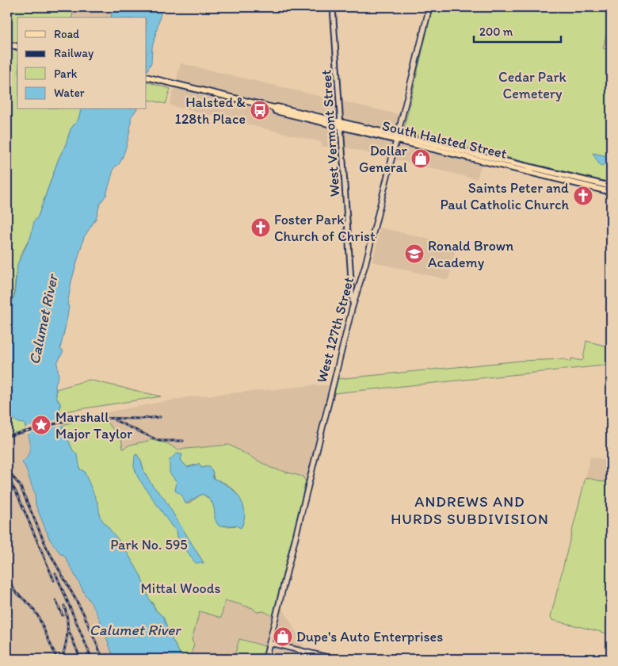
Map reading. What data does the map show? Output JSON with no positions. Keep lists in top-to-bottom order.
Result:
{
  "streets": {
    "main road": ["South Halsted Street", "West 127th Street"],
    "street": ["West Vermont Street"]
  },
  "crossings": [
    ["West Vermont Street", "South Halsted Street"],
    ["West Vermont Street", "West 127th Street"],
    ["South Halsted Street", "West 127th Street"]
  ],
  "districts": ["ANDREWS AND HURDS SUBDIVISION"],
  "water": ["Calumet River"],
  "parks": ["Cedar Park Cemetery", "Park No. 595", "Mittal Woods"],
  "places": {
    "bus stop": ["Halsted & 128th Place"],
    "shop": ["Dollar General", "Dupe's Auto Enterprises"],
    "church": ["Saints Peter and Paul Catholic Church", "Foster Park Church of Christ"],
    "school or university": ["Ronald Brown Academy"],
    "place": ["Marshall Major Taylor"]
  },
  "legend": [
    "Road",
    "Railway",
    "Park",
    "Water"
  ],
  "scale_bar": "200 m"
}
